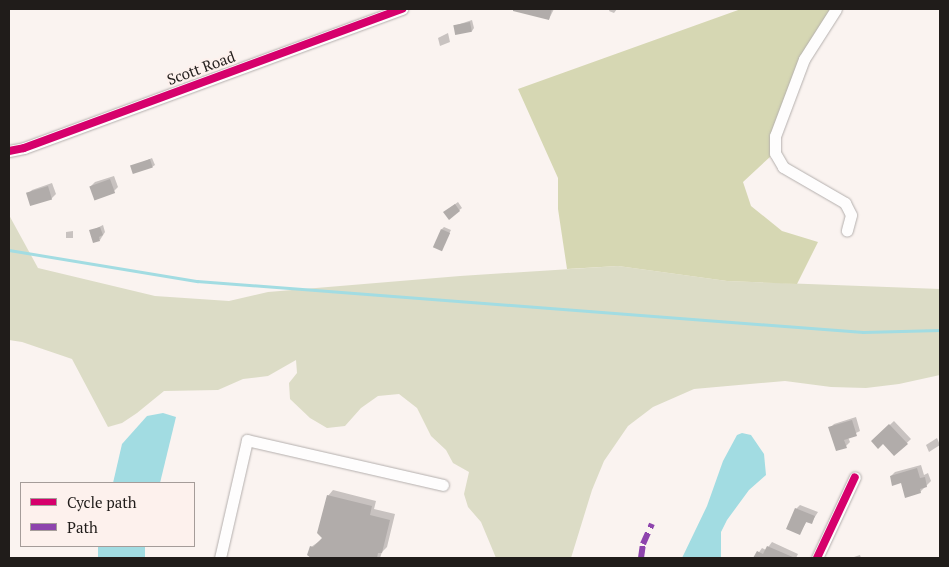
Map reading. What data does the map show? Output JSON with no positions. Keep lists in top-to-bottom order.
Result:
{
  "streets": {
    "street": ["Scott Road"]
  },
  "legend": ["Cycle path", "Path"]
}
